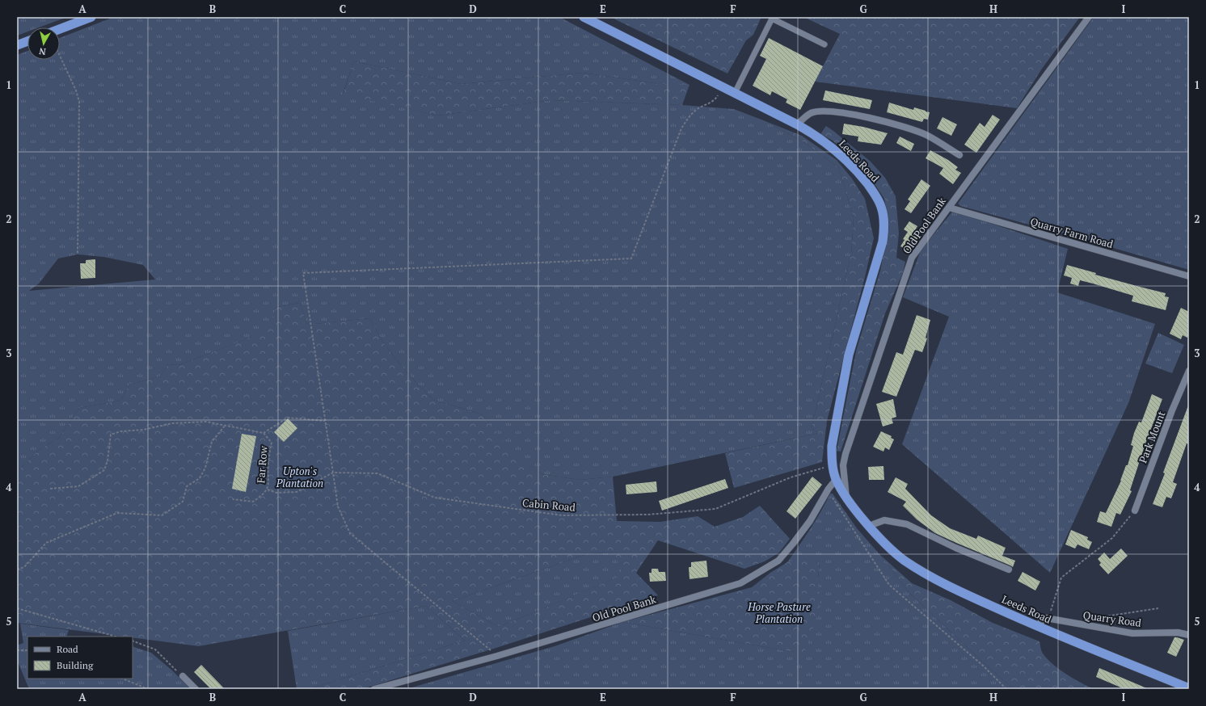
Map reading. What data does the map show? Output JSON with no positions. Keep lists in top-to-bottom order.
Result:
{
  "streets": {
    "highway": ["Leeds Road"],
    "street": [
      "Old Pool Bank",
      "Quarry Farm Road",
      "Park Mount",
      "Quarry Road"
    ],
    "path": ["Far Row", "Cabin Road"]
  },
  "crossings": [
    ["Leeds Road", "Old Pool Bank"],
    ["Leeds Road", "Cabin Road"],
    ["Leeds Road", "Quarry Road"],
    ["Old Pool Bank", "Quarry Farm Road"],
    ["Far Row", "Cabin Road"]
  ],
  "parks": ["Upton's Plantation", "Horse Pasture Plantation"],
  "legend": ["Road", "Building"],
  "north": "bottom",
  "grid": {
    "columns": [
      "A",
      "B",
      "C",
      "D",
      "E",
      "F",
      "G",
      "H",
      "I"
    ],
    "rows": [
      "1",
      "2",
      "3",
      "4",
      "5"
    ]
  }
}
